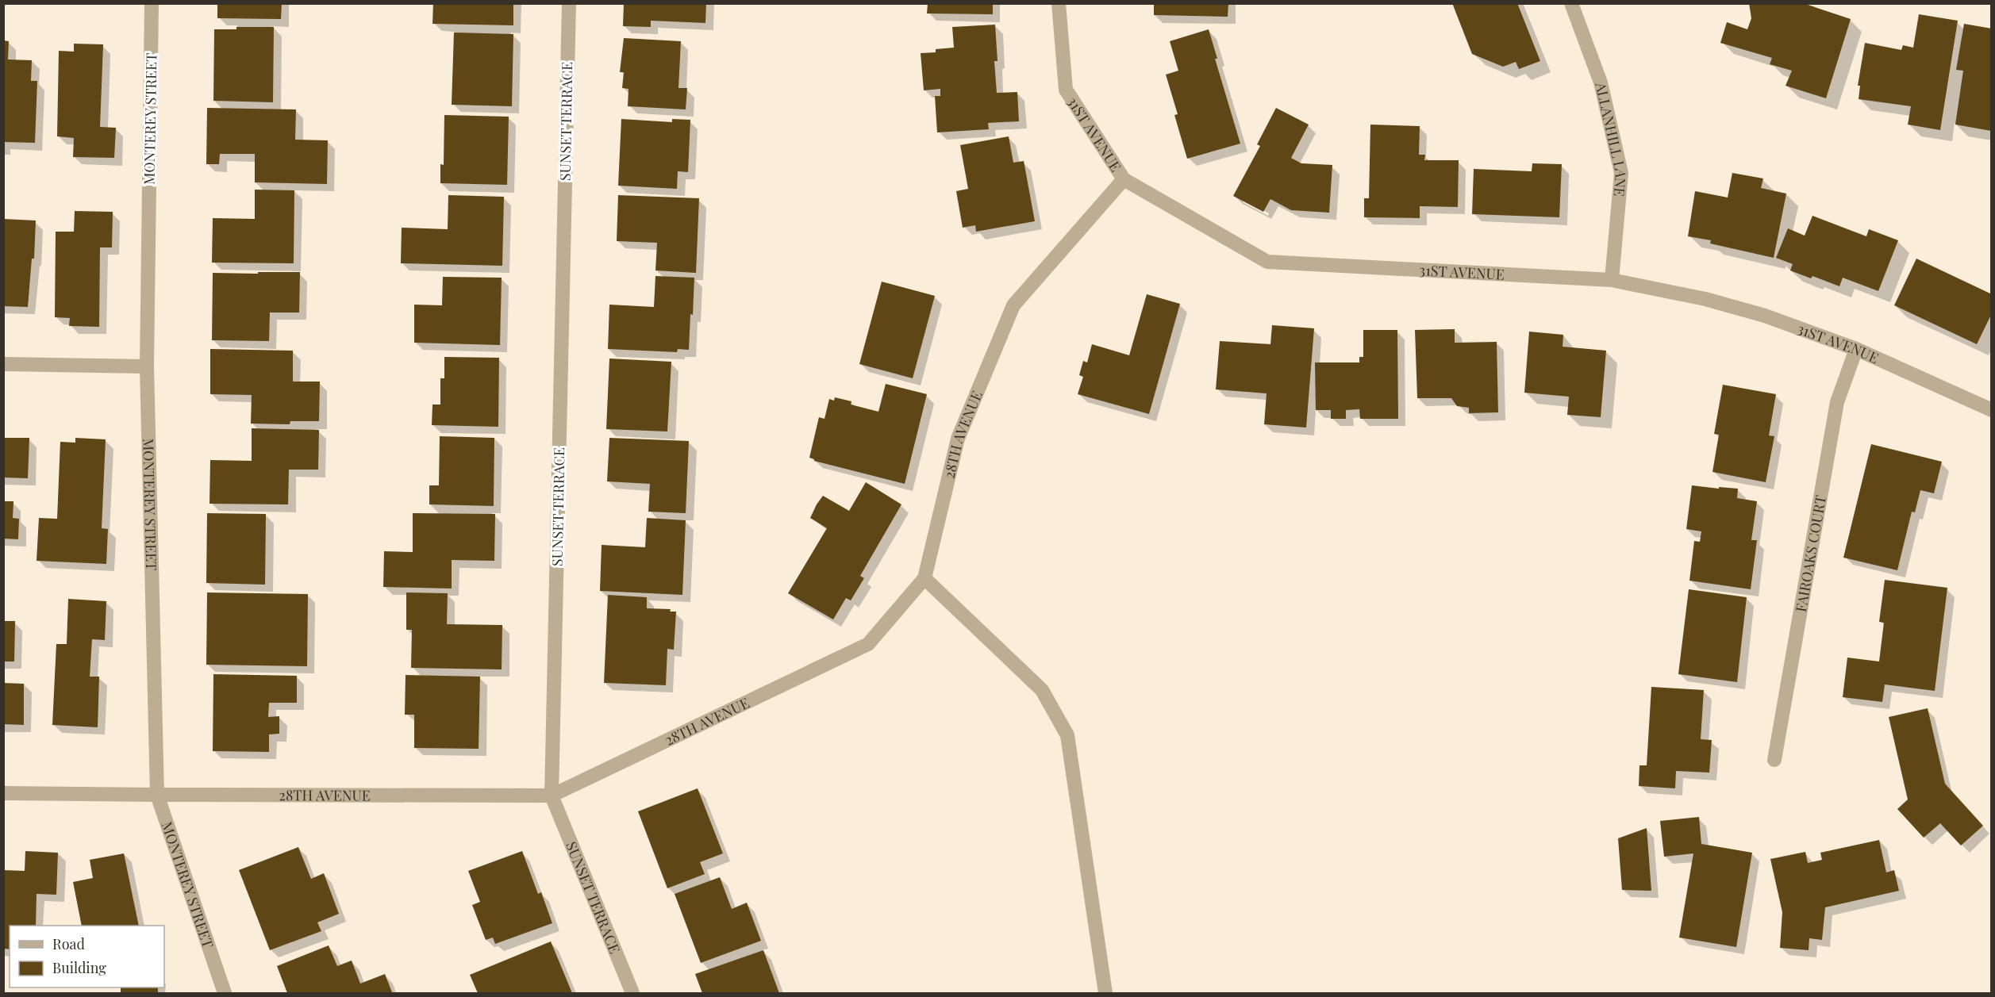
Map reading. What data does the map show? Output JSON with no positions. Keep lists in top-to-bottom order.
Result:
{
  "streets": {
    "street": [
      "MONTEREY STREET",
      "SUNSET TERRACE",
      "31ST AVENUE",
      "ALLANHILL LANE",
      "28TH AVENUE",
      "FAIROAKS COURT"
    ]
  },
  "crossings": [
    ["MONTEREY STREET", "28TH AVENUE"],
    ["SUNSET TERRACE", "28TH AVENUE"],
    ["31ST AVENUE", "ALLANHILL LANE"],
    ["31ST AVENUE", "28TH AVENUE"],
    ["31ST AVENUE", "FAIROAKS COURT"]
  ],
  "legend": ["Road", "Building"]
}
